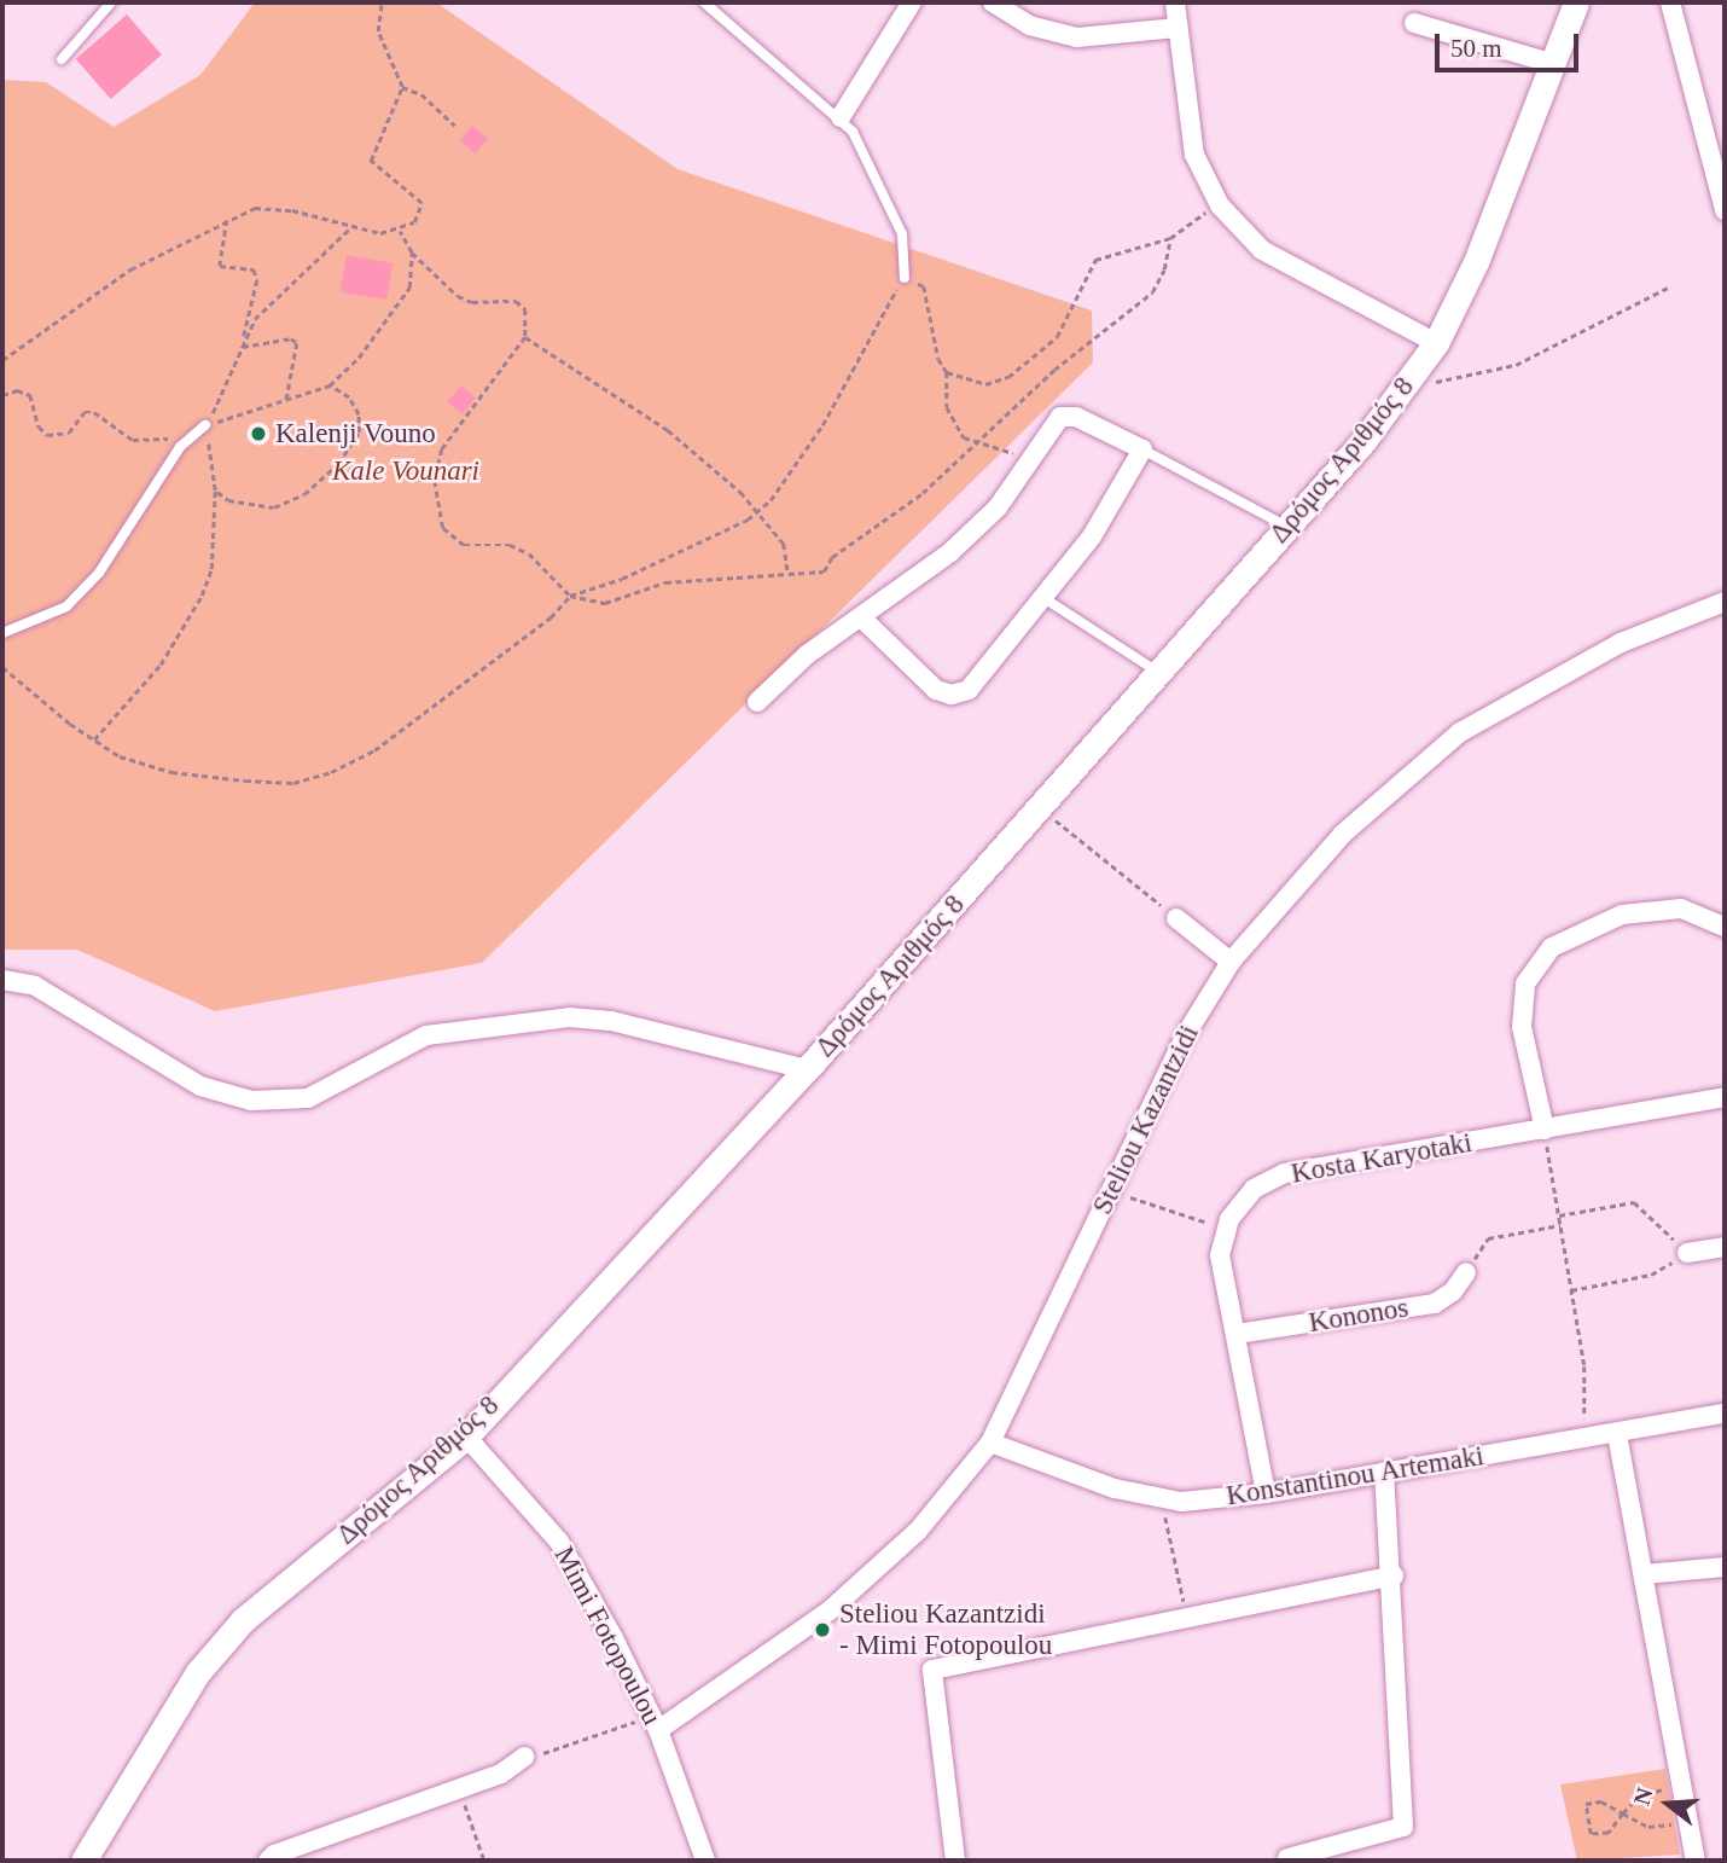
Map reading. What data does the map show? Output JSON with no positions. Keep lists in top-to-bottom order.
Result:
{
  "streets": {
    "street": [
      "Δρόμος Αριθμός 8",
      "Steliou Kazantzidi",
      "Kosta Karyotaki",
      "Kononos",
      "Konstantinou Artemaki",
      "Mimi Fotopoulou"
    ]
  },
  "crossings": [
    ["Δρόμος Αριθμός 8", "Mimi Fotopoulou"],
    ["Steliou Kazantzidi", "Konstantinou Artemaki"],
    ["Steliou Kazantzidi", "Mimi Fotopoulou"],
    ["Kosta Karyotaki", "Kononos"],
    ["Kosta Karyotaki", "Konstantinou Artemaki"]
  ],
  "parks": ["Kale Vounari"],
  "places": ["Kalenji Vouno", "Steliou Kazantzidi - Mimi Fotopoulou"],
  "scale_bar": "50 m",
  "north": "left"
}
